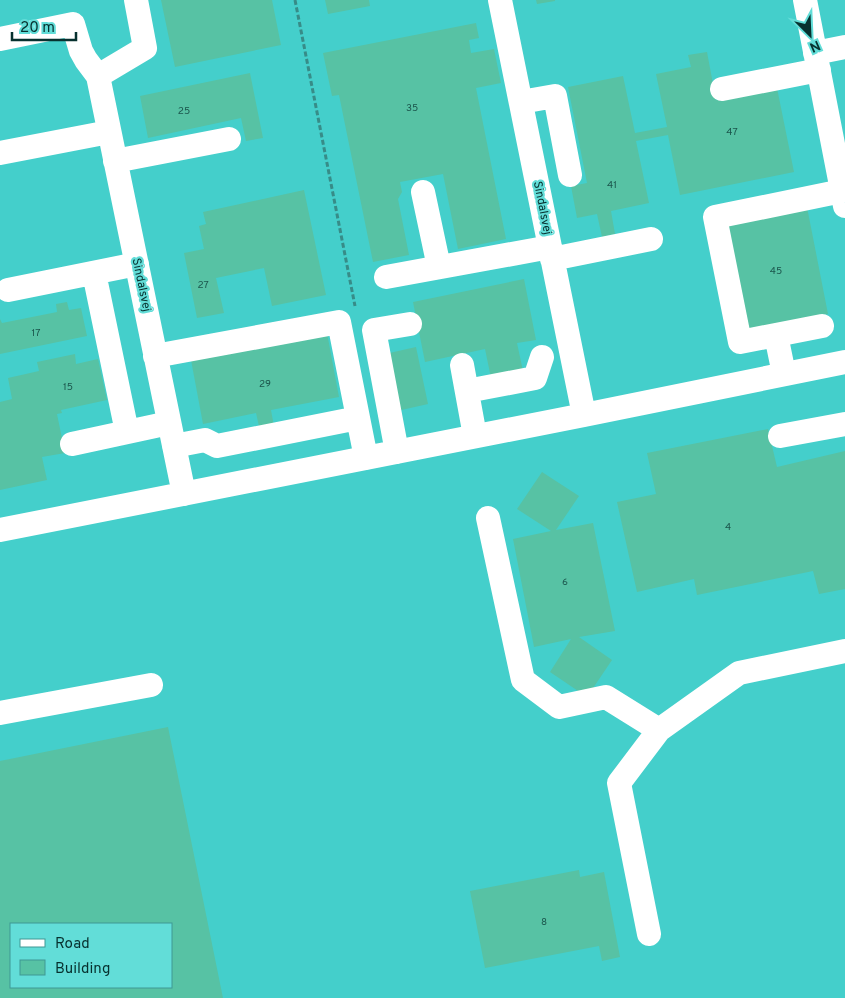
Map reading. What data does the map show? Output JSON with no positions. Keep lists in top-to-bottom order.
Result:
{
  "streets": {
    "street": ["Sindalsvej"]
  },
  "house_numbers": [
    "35",
    "25",
    "47",
    "41",
    "45",
    "27",
    "17",
    "29",
    "15",
    "4",
    "6",
    "8"
  ],
  "legend": ["Road", "Building"],
  "scale_bar": "20 m",
  "north": "bottom right"
}
